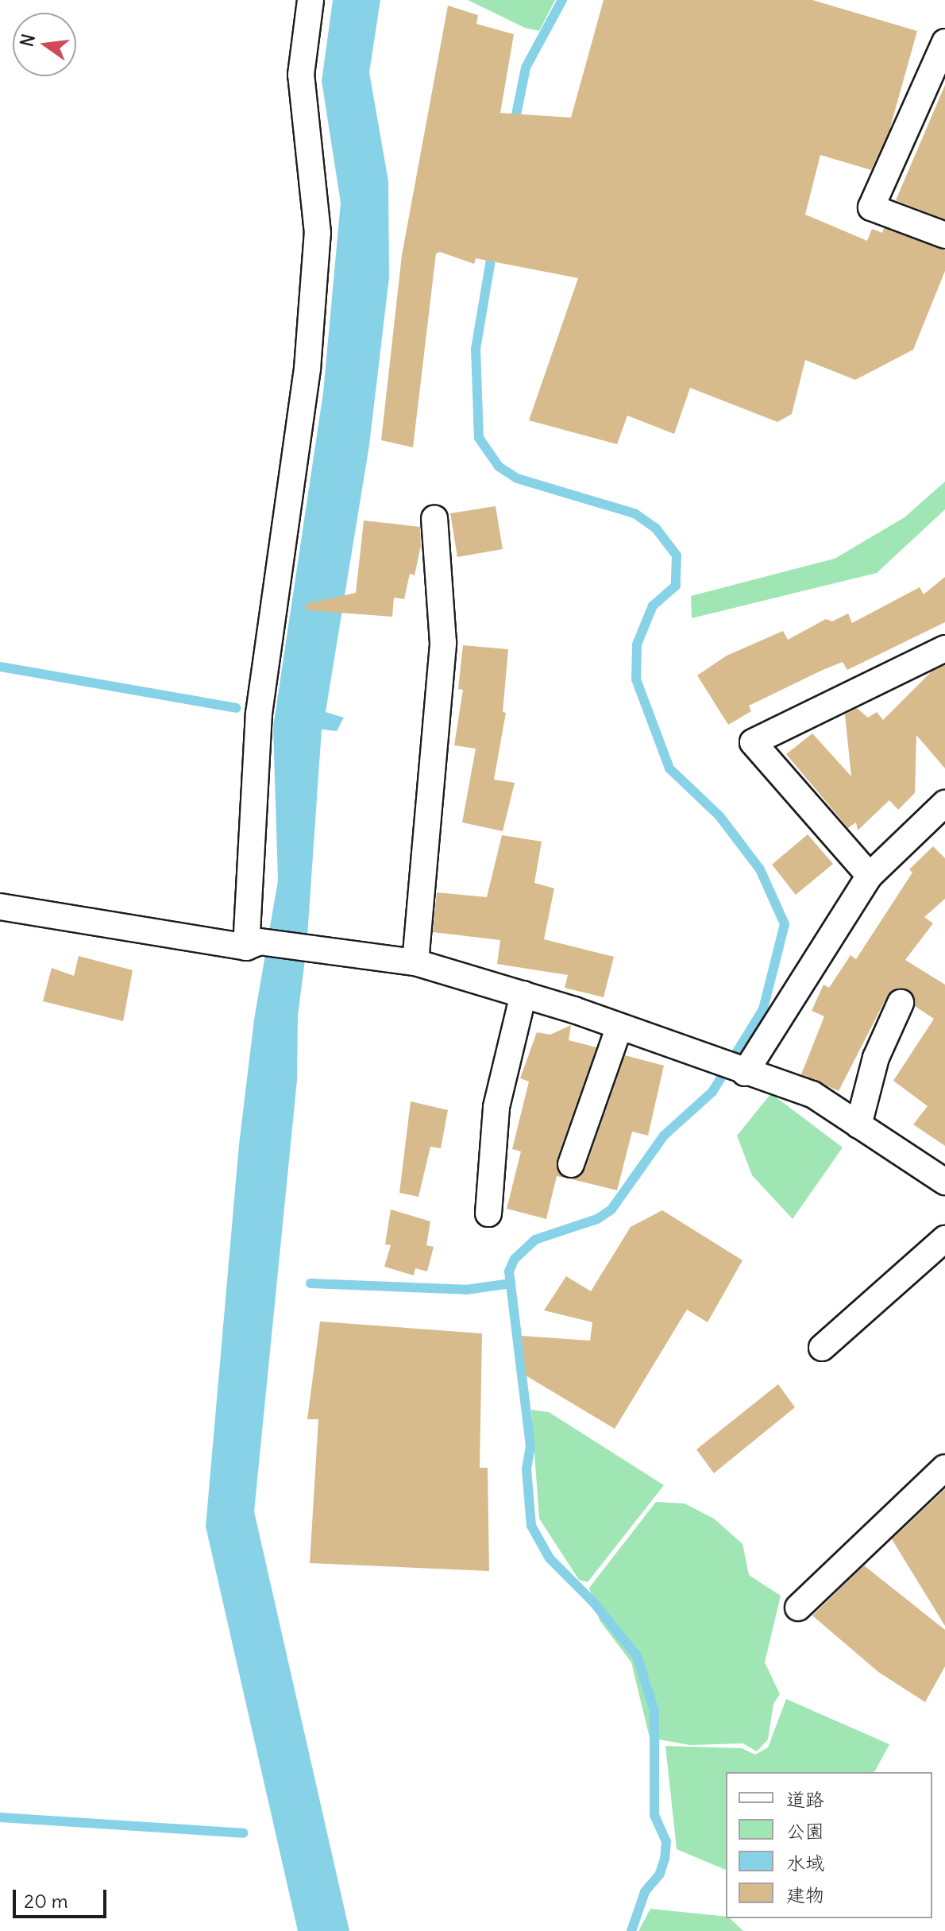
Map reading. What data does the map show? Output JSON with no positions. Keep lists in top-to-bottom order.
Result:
{
  "legend": [
    "道路",
    "公園",
    "水域",
    "建物"
  ],
  "scale_bar": "20 m",
  "north": "left"
}
